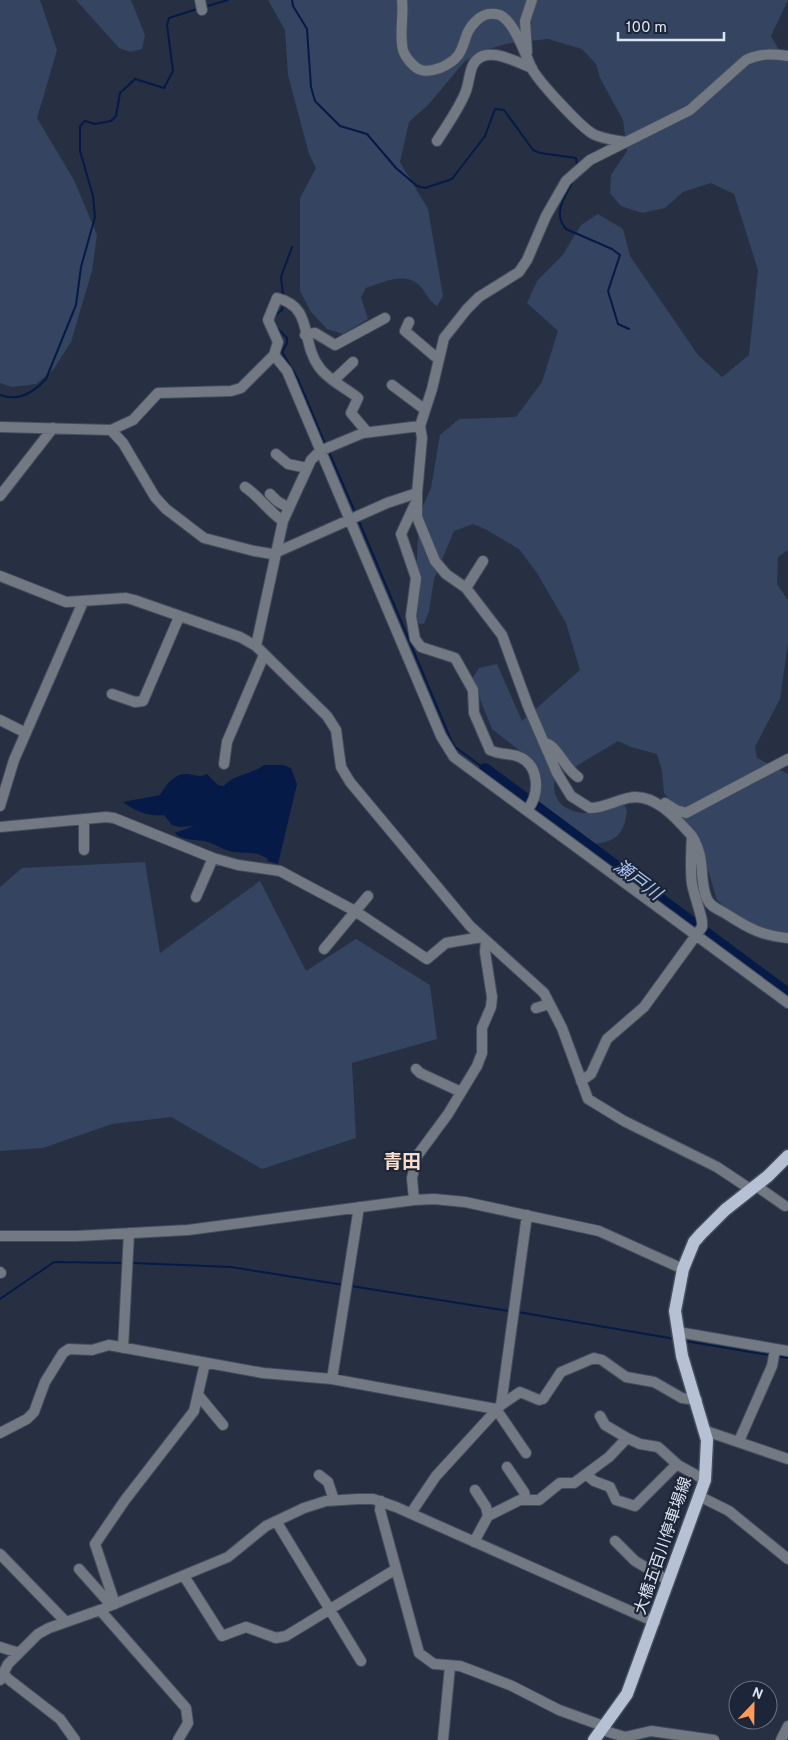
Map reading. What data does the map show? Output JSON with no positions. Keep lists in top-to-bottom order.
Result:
{
  "streets": {
    "main road": ["大橋五百川停車場線"]
  },
  "districts": ["青田"],
  "water": ["瀬戸川"],
  "scale_bar": "100 m",
  "north": "top"
}
